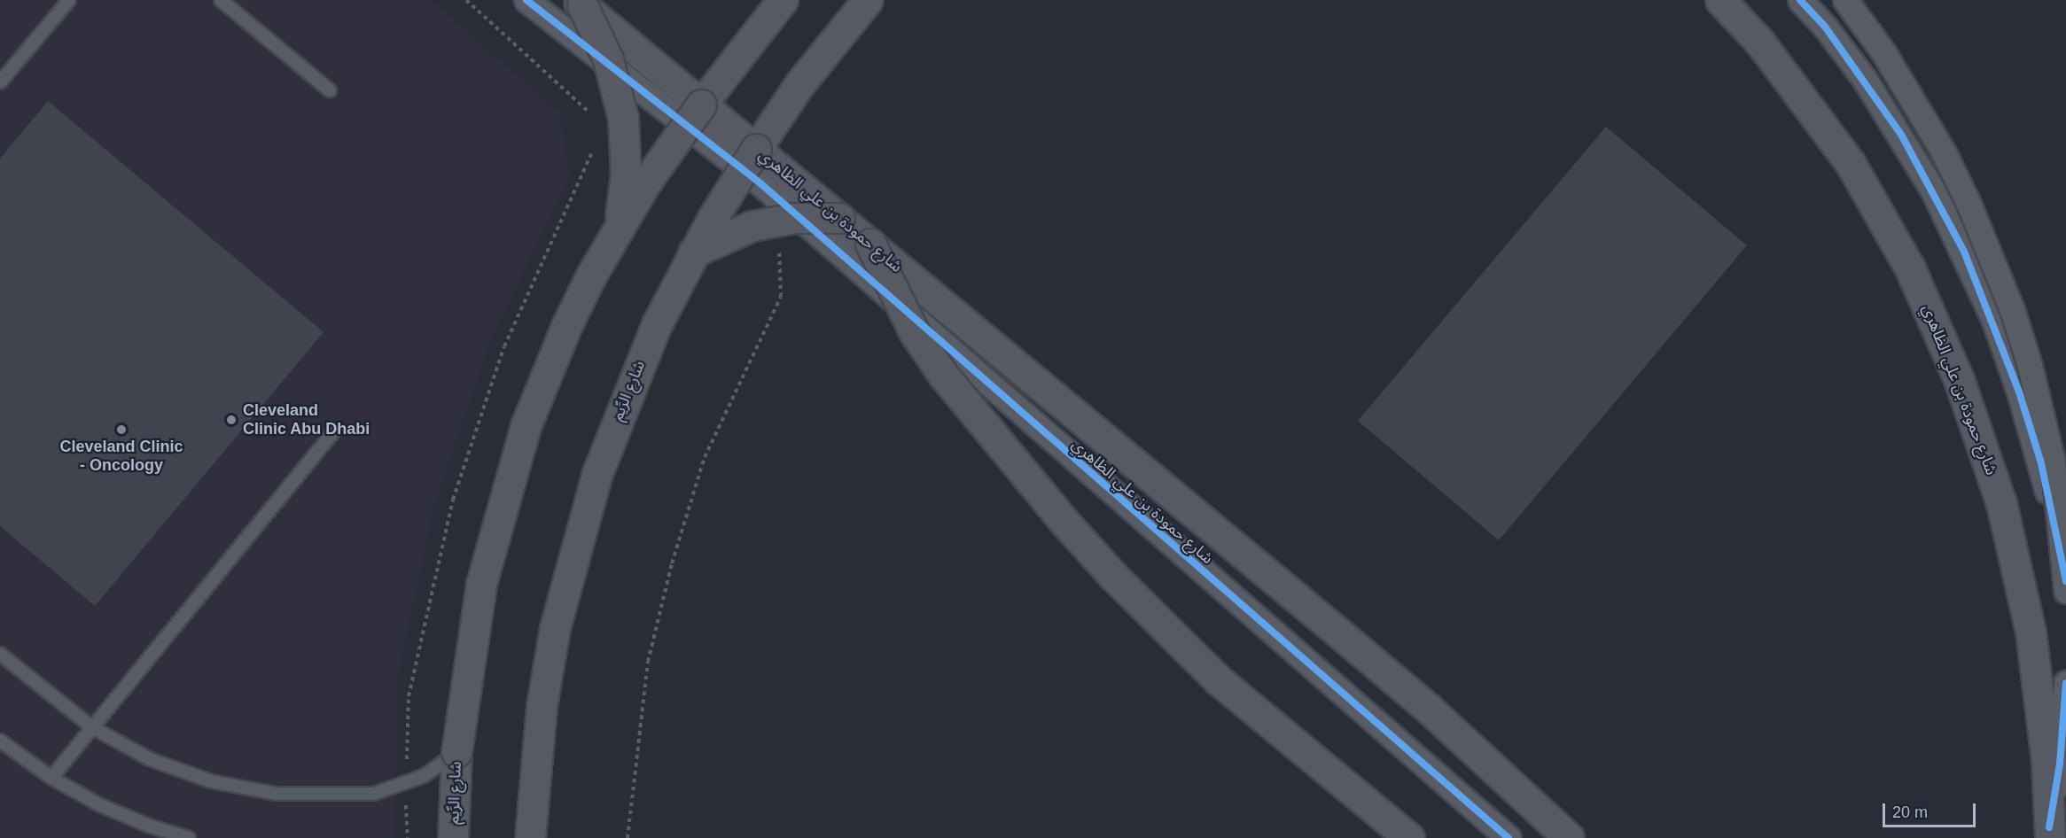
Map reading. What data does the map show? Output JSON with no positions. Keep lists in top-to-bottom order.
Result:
{
  "streets": {
    "main road": ["شارع حمودة بن علي الظاهري", "شارع الرِّيم"]
  },
  "crossings": [
    ["شارع حمودة بن علي الظاهري", "شارع الرِّيم"]
  ],
  "places": ["Cleveland Clinic Abu Dhabi", "Cleveland Clinic - Oncology"],
  "scale_bar": "20 m"
}
